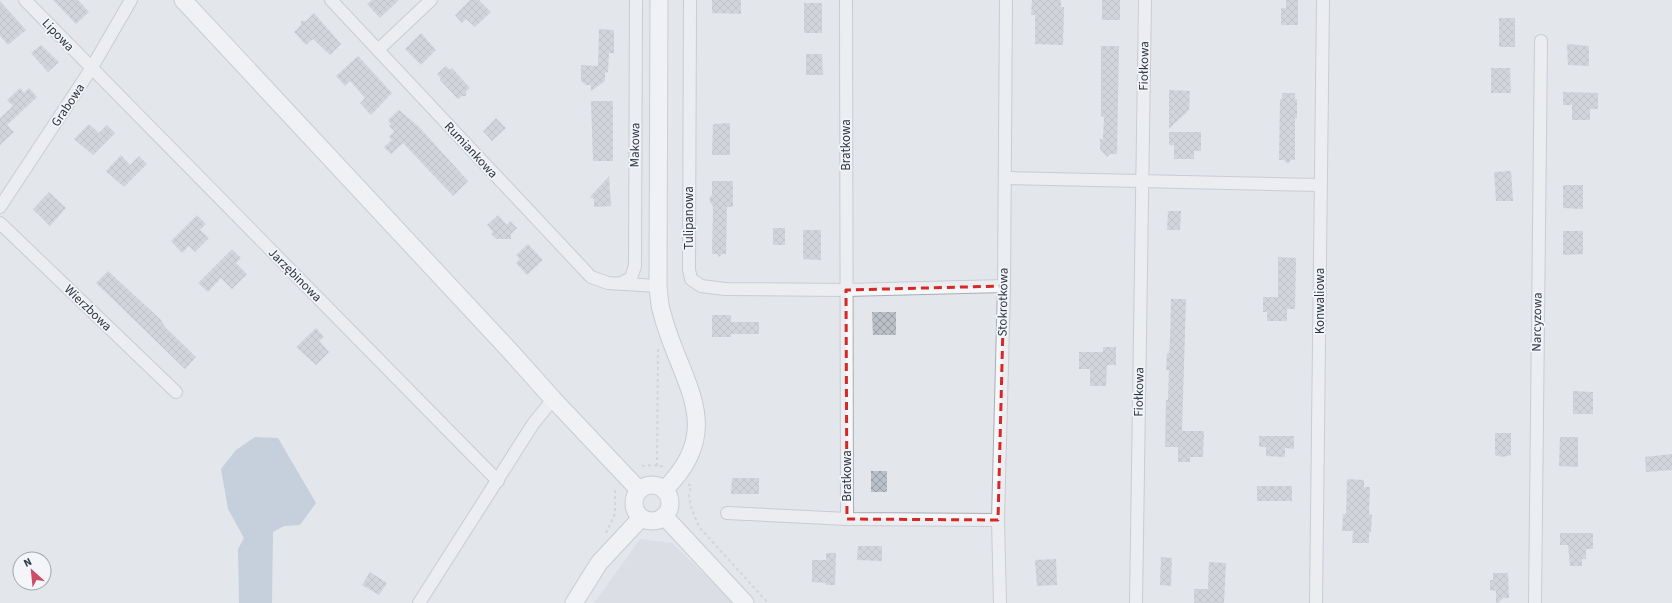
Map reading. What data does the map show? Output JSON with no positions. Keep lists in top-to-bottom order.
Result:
{
  "streets": {
    "street": [
      "Lipowa",
      "Fiołkowa",
      "Grabowa",
      "Makowa",
      "Bratkowa",
      "Rumiankowa",
      "Tulipanowa",
      "Jarzębinowa",
      "Konwaliowa",
      "Stokrotkowa",
      "Wierzbowa",
      "Narcyzowa"
    ]
  },
  "crossings": [
    ["Lipowa", "Grabowa"],
    ["Lipowa", "Jarzębinowa"],
    ["Grabowa", "Jarzębinowa"],
    ["Makowa", "Rumiankowa"],
    ["Bratkowa", "Tulipanowa"]
  ],
  "north": "top left"
}
